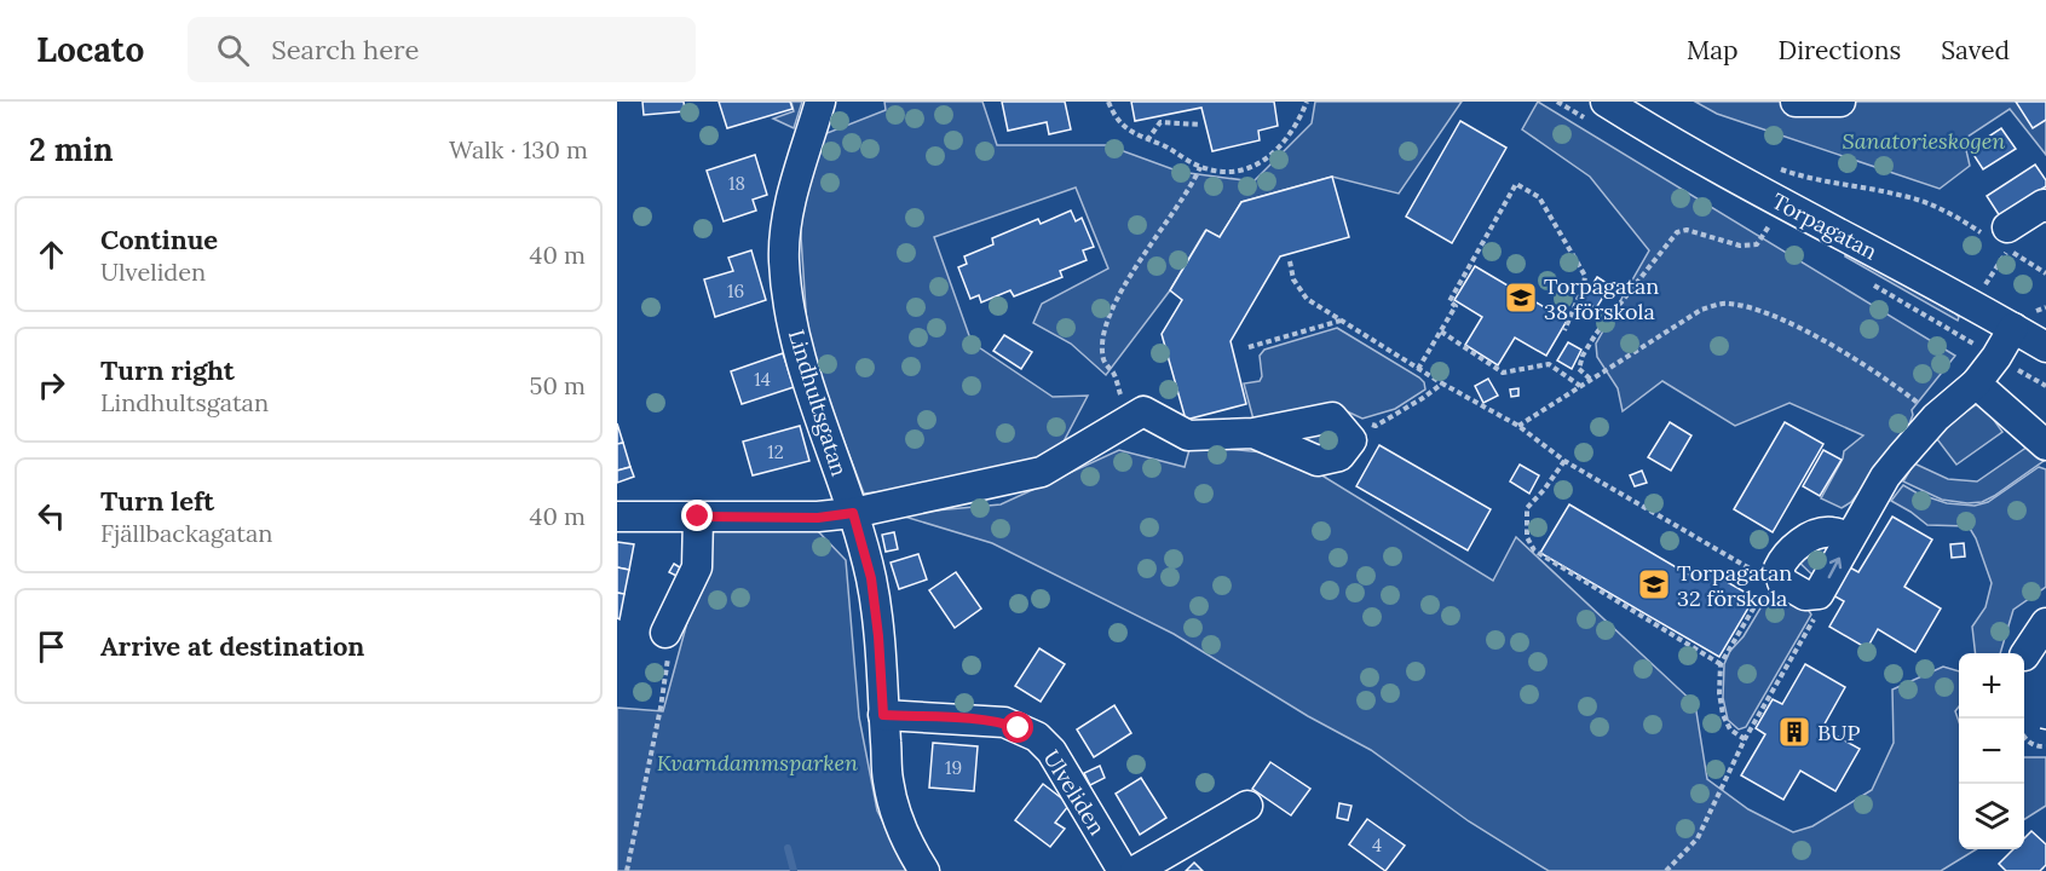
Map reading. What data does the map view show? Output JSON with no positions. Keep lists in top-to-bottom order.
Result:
{
  "streets": {
    "street": ["Torpagatan", "Lindhultsgatan", "Ulveliden"]
  },
  "crossings": [
    ["Lindhultsgatan", "Ulveliden"]
  ],
  "parks": ["Sanatorieskogen", "Kvarndammsparken"],
  "places": {
    "school or university": ["Torpagatan 38 förskola", "Torpagatan 32 förskola"],
    "building": ["BUP"]
  },
  "house_numbers": [
    "18",
    "16",
    "14",
    "12",
    "19",
    "4"
  ],
  "page": {
    "header": "Locato",
    "search": "Search here",
    "nav": ["Map", "Directions", "Saved"],
    "heading": ["2 min", "Walk · 130 m"],
    "list": [
      ["Continue", "Ulveliden", "40 m"],
      ["Turn right", "Lindhultsgatan", "50 m"],
      ["Turn left", "Fjällbackagatan", "40 m"],
      "Arrive at destination"
    ],
    "map_buttons": ["+", "−"]
  }
}
